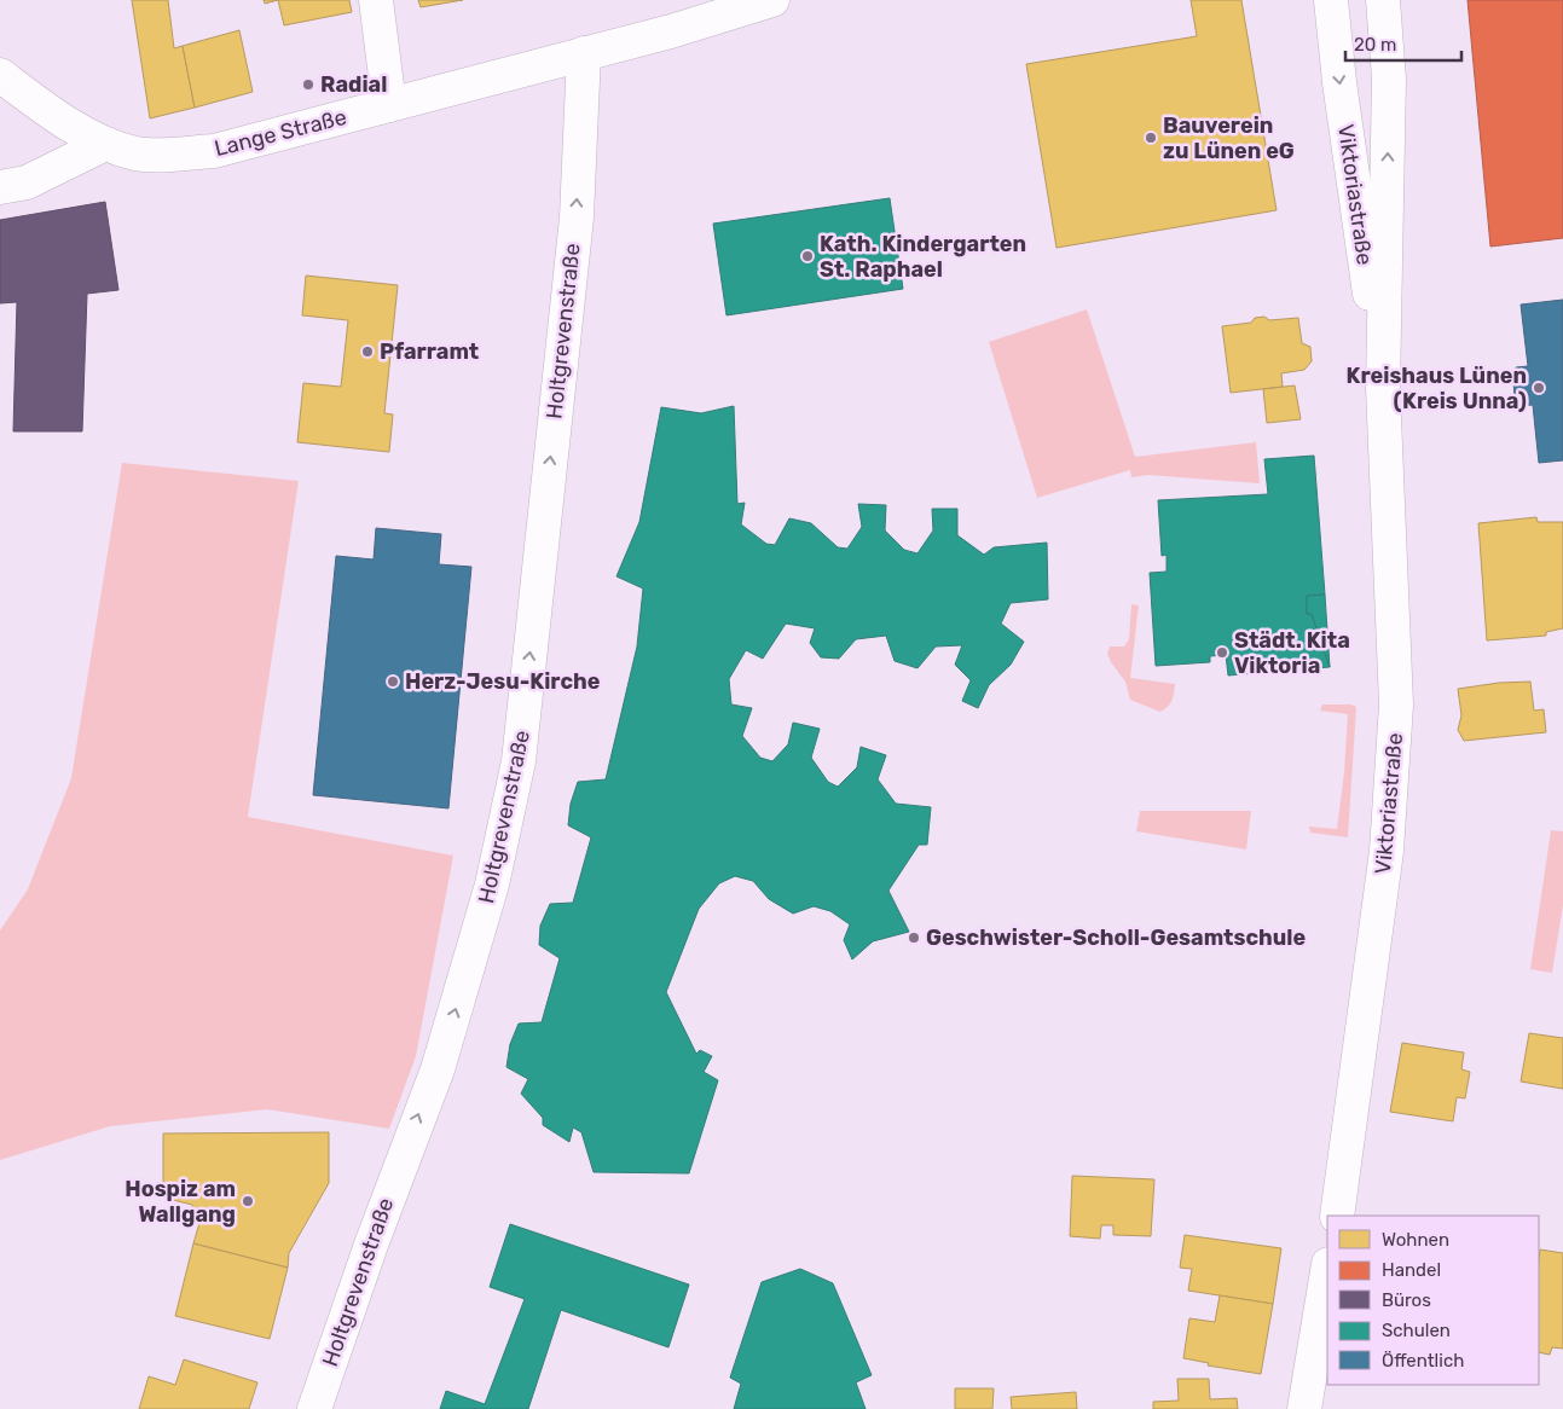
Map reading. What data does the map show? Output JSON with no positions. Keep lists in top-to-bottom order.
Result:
{
  "streets": {
    "street": ["Lange Straße", "Viktoriastraße", "Holtgrevenstraße"]
  },
  "crossings": [
    ["Lange Straße", "Holtgrevenstraße"]
  ],
  "one_way": ["Holtgrevenstraße"],
  "places": [
    "Radial",
    "Bauverein zu Lünen eG",
    "Kath. Kindergarten St. Raphael",
    "Pfarramt",
    "Kreishaus Lünen (Kreis Unna)",
    "Städt. Kita Viktoria",
    "Herz-Jesu-Kirche",
    "Geschwister-Scholl-Gesamtschule",
    "Hospiz am Wallgang"
  ],
  "legend": [
    "Wohnen",
    "Handel",
    "Büros",
    "Schulen",
    "Öffentlich"
  ],
  "scale_bar": "20 m"
}
